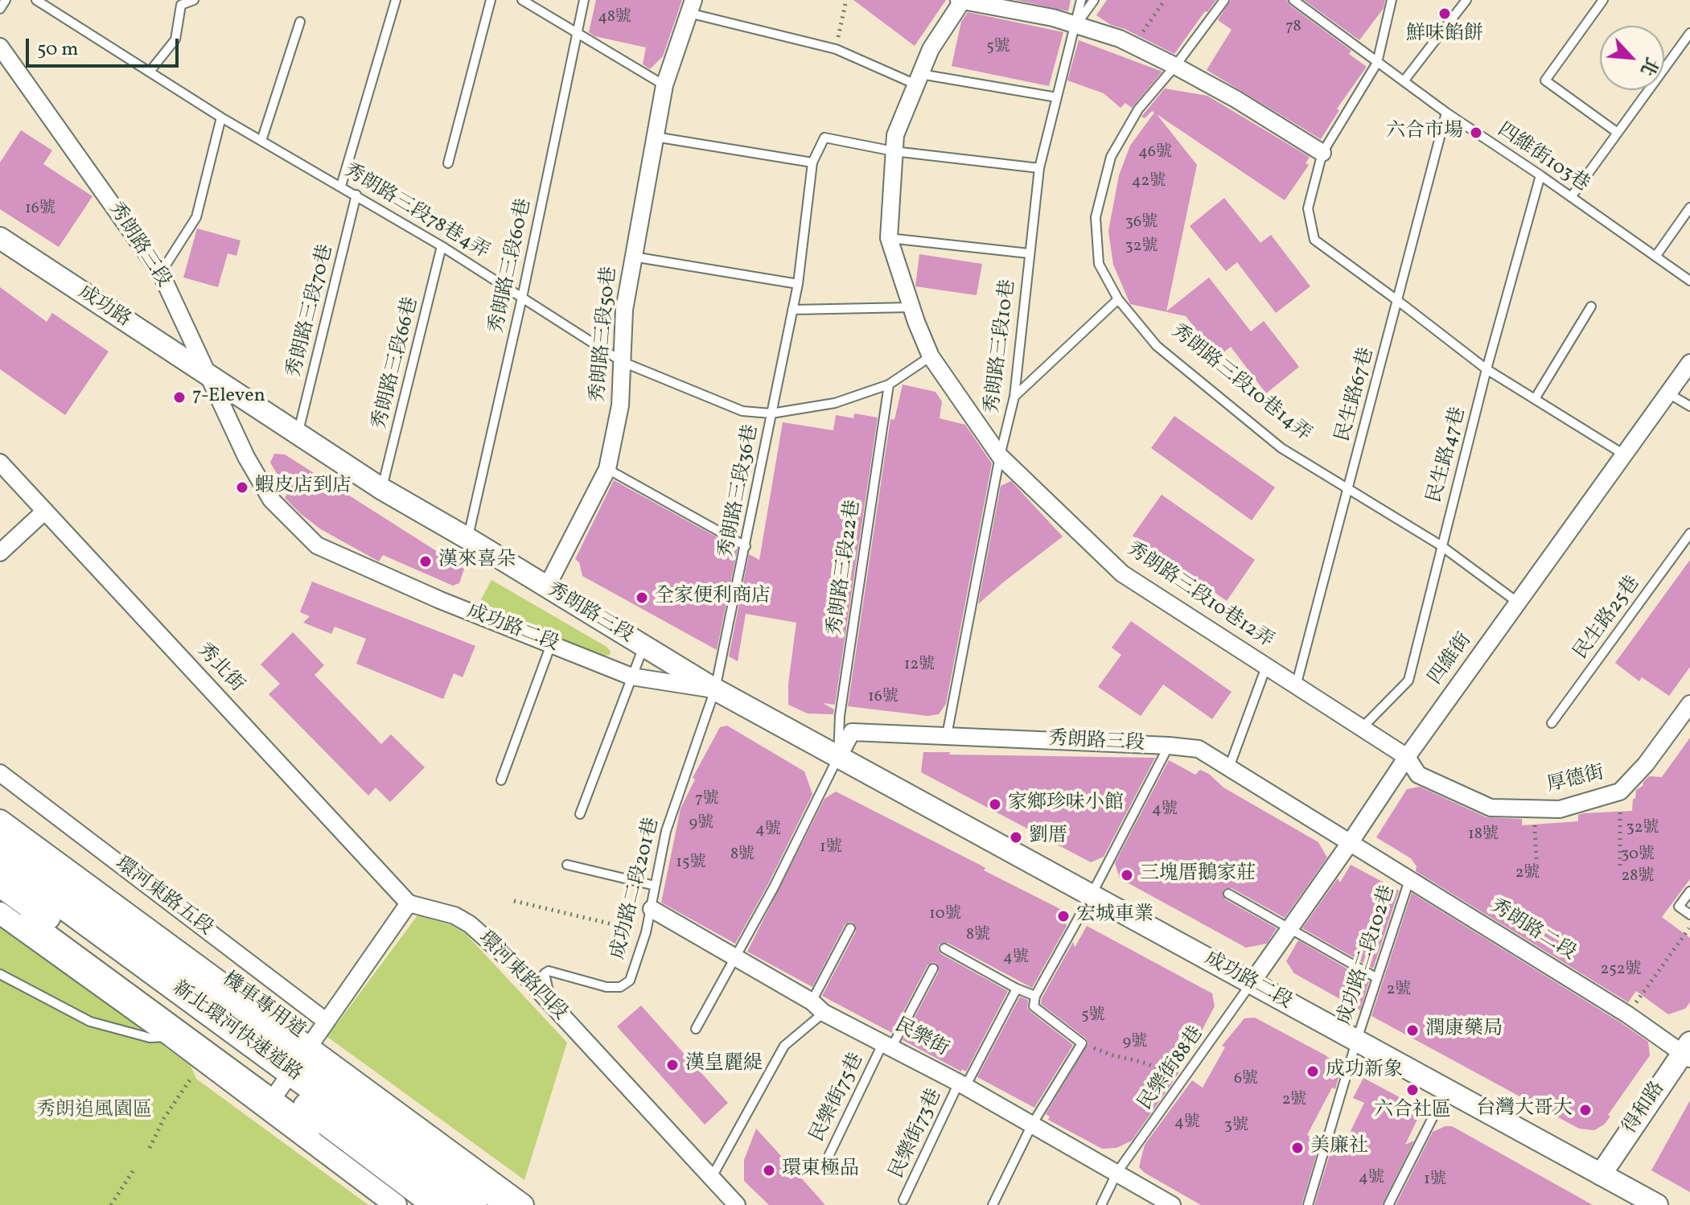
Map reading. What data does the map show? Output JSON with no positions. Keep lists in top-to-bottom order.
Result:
{
  "streets": {
    "highway": ["新北環河快速道路"],
    "street": [
      "秀朗路三段",
      "成功路",
      "秀朗路三段50巷",
      "秀朗路三段10巷12弄",
      "成功路二段",
      "四維街",
      "秀北街",
      "厚德街",
      "環河東路五段",
      "秀朗路二段",
      "環河東路四段",
      "機車專用道",
      "民樂街",
      "得和路"
    ],
    "lane": [
      "四維街103巷",
      "秀朗路三段78巷4弄",
      "秀朗路三段60巷",
      "秀朗路三段70巷",
      "秀朗路三段10巷",
      "秀朗路三段66巷",
      "秀朗路三段10巷14弄",
      "民生路67巷",
      "民生路47巷",
      "秀朗路三段36巷",
      "秀朗路三段22巷",
      "民生路25巷",
      "成功路二段201巷",
      "成功路二段102巷",
      "民樂街88巷",
      "民樂街75巷",
      "民樂街73巷"
    ]
  },
  "crossings": [
    ["四維街103巷", "民生路67巷"],
    ["四維街103巷", "民生路47巷"],
    ["秀朗路三段78巷4弄", "秀朗路三段60巷"],
    ["秀朗路三段78巷4弄", "秀朗路三段70巷"],
    ["秀朗路三段78巷4弄", "秀朗路三段50巷"],
    ["秀朗路三段78巷4弄", "秀朗路三段66巷"],
    ["秀朗路三段78巷4弄", "秀朗路三段36巷"],
    ["秀朗路三段78巷4弄", "秀朗路三段22巷"],
    ["秀朗路三段78巷4弄", "秀朗路三段10巷12弄"],
    ["秀朗路三段", "秀朗路三段60巷"],
    ["秀朗路三段", "成功路"],
    ["秀朗路三段", "秀朗路三段70巷"],
    ["秀朗路三段", "秀朗路三段50巷"],
    ["秀朗路三段", "秀朗路三段10巷"],
    ["秀朗路三段", "秀朗路三段66巷"],
    ["秀朗路三段", "秀朗路三段36巷"],
    ["秀朗路三段", "秀朗路三段22巷"],
    ["秀朗路三段", "成功路二段"],
    ["秀朗路三段", "四維街"],
    ["秀朗路三段", "成功路二段201巷"],
    ["秀朗路三段", "秀朗路二段"],
    ["成功路", "成功路二段"],
    ["秀朗路三段10巷", "秀朗路三段10巷12弄"],
    ["秀朗路三段10巷14弄", "民生路67巷"],
    ["秀朗路三段10巷14弄", "民生路47巷"],
    ["秀朗路三段10巷14弄", "四維街"],
    ["民生路67巷", "秀朗路三段10巷12弄"],
    ["民生路47巷", "秀朗路三段10巷12弄"],
    ["民生路47巷", "厚德街"],
    ["秀朗路三段36巷", "成功路二段"],
    ["秀朗路三段36巷", "成功路二段201巷"],
    ["秀朗路三段22巷", "成功路二段"],
    ["秀朗路三段10巷12弄", "厚德街"],
    ["成功路二段", "四維街"],
    ["成功路二段", "成功路二段201巷"],
    ["成功路二段", "成功路二段102巷"],
    ["成功路二段", "民樂街88巷"],
    ["成功路二段", "得和路"],
    ["四維街", "厚德街"],
    ["四維街", "秀朗路二段"],
    ["四維街", "民樂街88巷"],
    ["秀北街", "環河東路四段"],
    ["成功路二段201巷", "環河東路四段"],
    ["成功路二段201巷", "民樂街"],
    ["環河東路五段", "機車專用道"],
    ["環河東路五段", "新北環河快速道路"],
    ["秀朗路二段", "成功路二段102巷"],
    ["秀朗路二段", "得和路"],
    ["機車專用道", "新北環河快速道路"],
    ["民樂街", "民樂街88巷"],
    ["民樂街", "民樂街75巷"],
    ["民樂街", "民樂街73巷"]
  ],
  "parks": ["秀朗追風園區"],
  "places": [
    "鮮味餡餅",
    "六合市場",
    "7-Eleven",
    "蝦皮店到店",
    "漢來喜朵",
    "全家便利商店",
    "家鄉珍味小館",
    "劉厝",
    "三塊厝鵝家莊",
    "宏城車業",
    "潤康藥局",
    "漢皇麗緹",
    "成功新象",
    "六合社區",
    "台灣大哥大",
    "美廉社",
    "環東極品"
  ],
  "house_numbers": [
    "48號",
    "78",
    "5號",
    "46號",
    "42號",
    "16號",
    "36號",
    "32號",
    "12號",
    "16號",
    "7號",
    "4號",
    "9號",
    "32號",
    "4號",
    "18號",
    "1號",
    "8號",
    "30號",
    "15號",
    "2號",
    "28號",
    "10號",
    "8號",
    "4號",
    "252號",
    "2號",
    "5號",
    "9號",
    "6號",
    "2號",
    "4號",
    "3號",
    "4號",
    "1號"
  ],
  "scale_bar": "50 m",
  "north": "bottom right"
}
